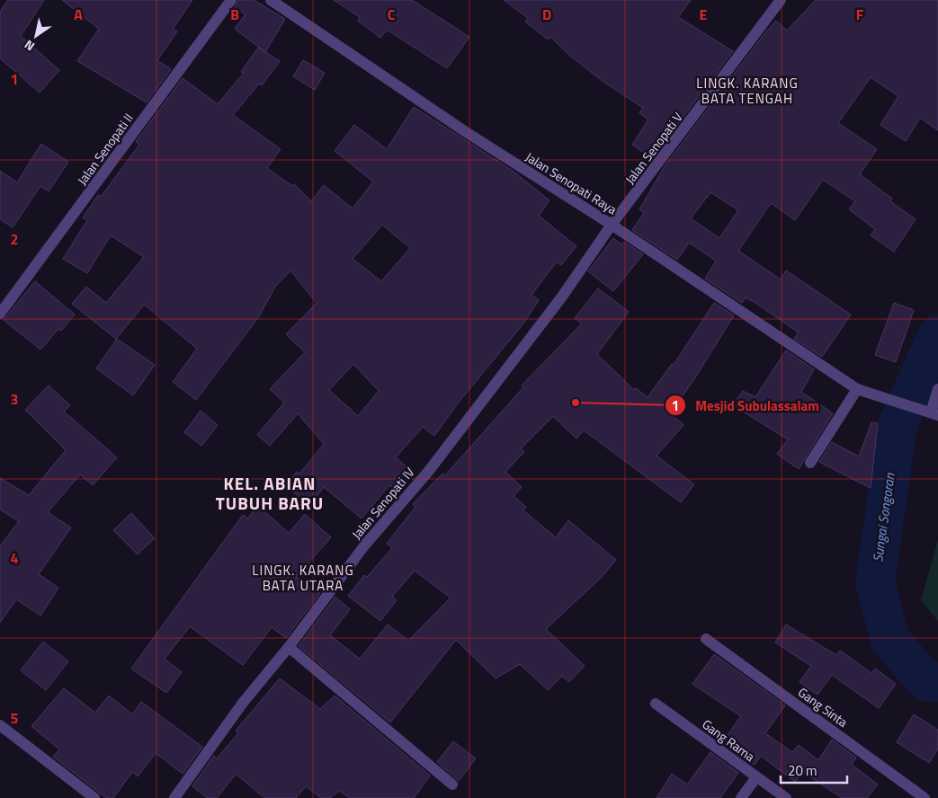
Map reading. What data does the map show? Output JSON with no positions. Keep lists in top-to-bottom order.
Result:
{
  "streets": {
    "street": [
      "Jalan Senopati V",
      "Jalan Senopati II",
      "Jalan Senopati Raya",
      "Jalan Senopati IV",
      "Gang Sinta",
      "Gang Rama"
    ]
  },
  "crossings": [
    ["Jalan Senopati V", "Jalan Senopati Raya"],
    ["Jalan Senopati V", "Jalan Senopati IV"],
    ["Jalan Senopati Raya", "Jalan Senopati IV"]
  ],
  "districts": ["LINGK. KARANG BATA TENGAH", "KEL. ABIAN TUBUH BARU", "LINGK. KARANG BATA UTARA"],
  "water": ["Sungai Songoran"],
  "places": ["Mesjid Subulassalam"],
  "scale_bar": "20 m",
  "north": "bottom left",
  "grid": {
    "columns": [
      "A",
      "B",
      "C",
      "D",
      "E",
      "F"
    ],
    "rows": [
      "1",
      "2",
      "3",
      "4",
      "5"
    ]
  }
}
